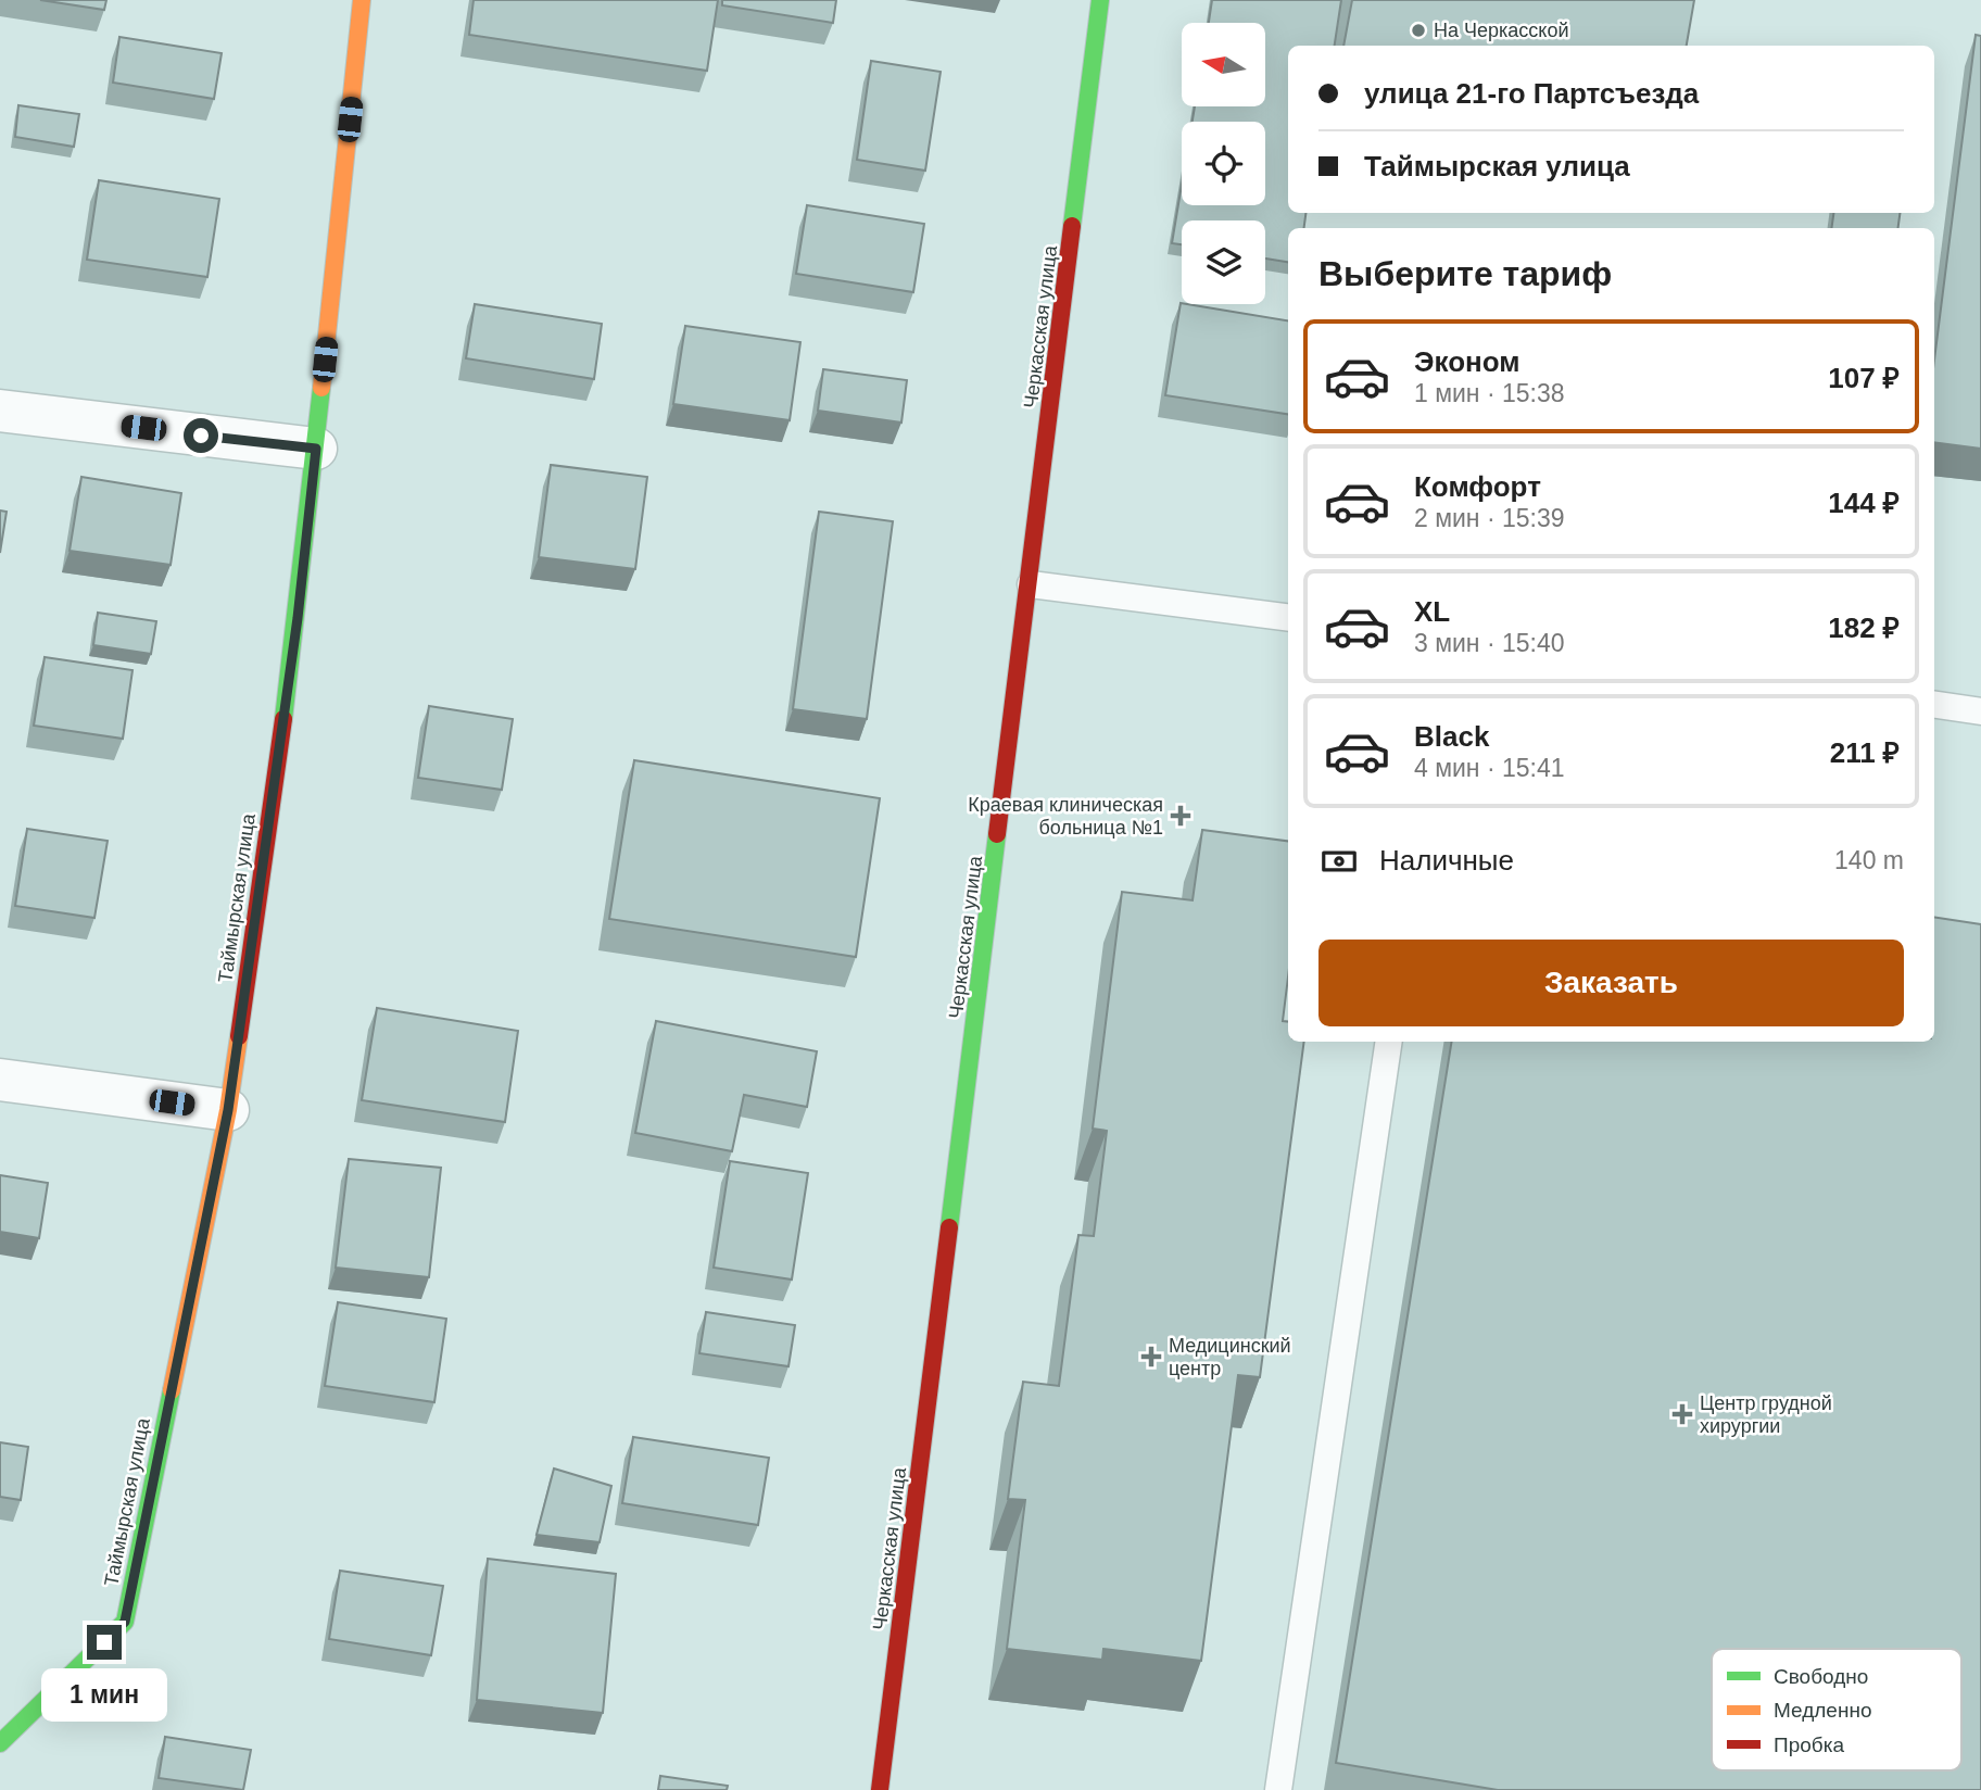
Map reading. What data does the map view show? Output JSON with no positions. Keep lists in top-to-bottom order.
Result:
{
  "streets": {
    "street": ["Черкасская улица", "Таймырская улица"]
  },
  "places": {
    "other": ["На Черкасской"],
    "health": ["Краевая клиническая больница №1", "Медицинский центр", "Центр грудной хирургии"]
  },
  "legend": ["Свободно", "Медленно", "Пробка"],
  "north": "left",
  "page": {
    "banner": ["улица 21-го Партсъезда", "Таймырская улица"],
    "heading": "Выберите тариф",
    "list": [
      {
        "name": "Эконом",
        "note": "1 мин · 15:38",
        "value": "107 ₽"
      },
      {
        "name": "Комфорт",
        "note": "2 мин · 15:39",
        "value": "144 ₽"
      },
      {
        "name": "XL",
        "note": "3 мин · 15:40",
        "value": "182 ₽"
      },
      {
        "name": "Black",
        "note": "4 мин · 15:41",
        "value": "211 ₽"
      }
    ],
    "pay": ["Наличные", "140 m"],
    "buttons": "Заказать",
    "bubble": "1 мин"
  }
}
